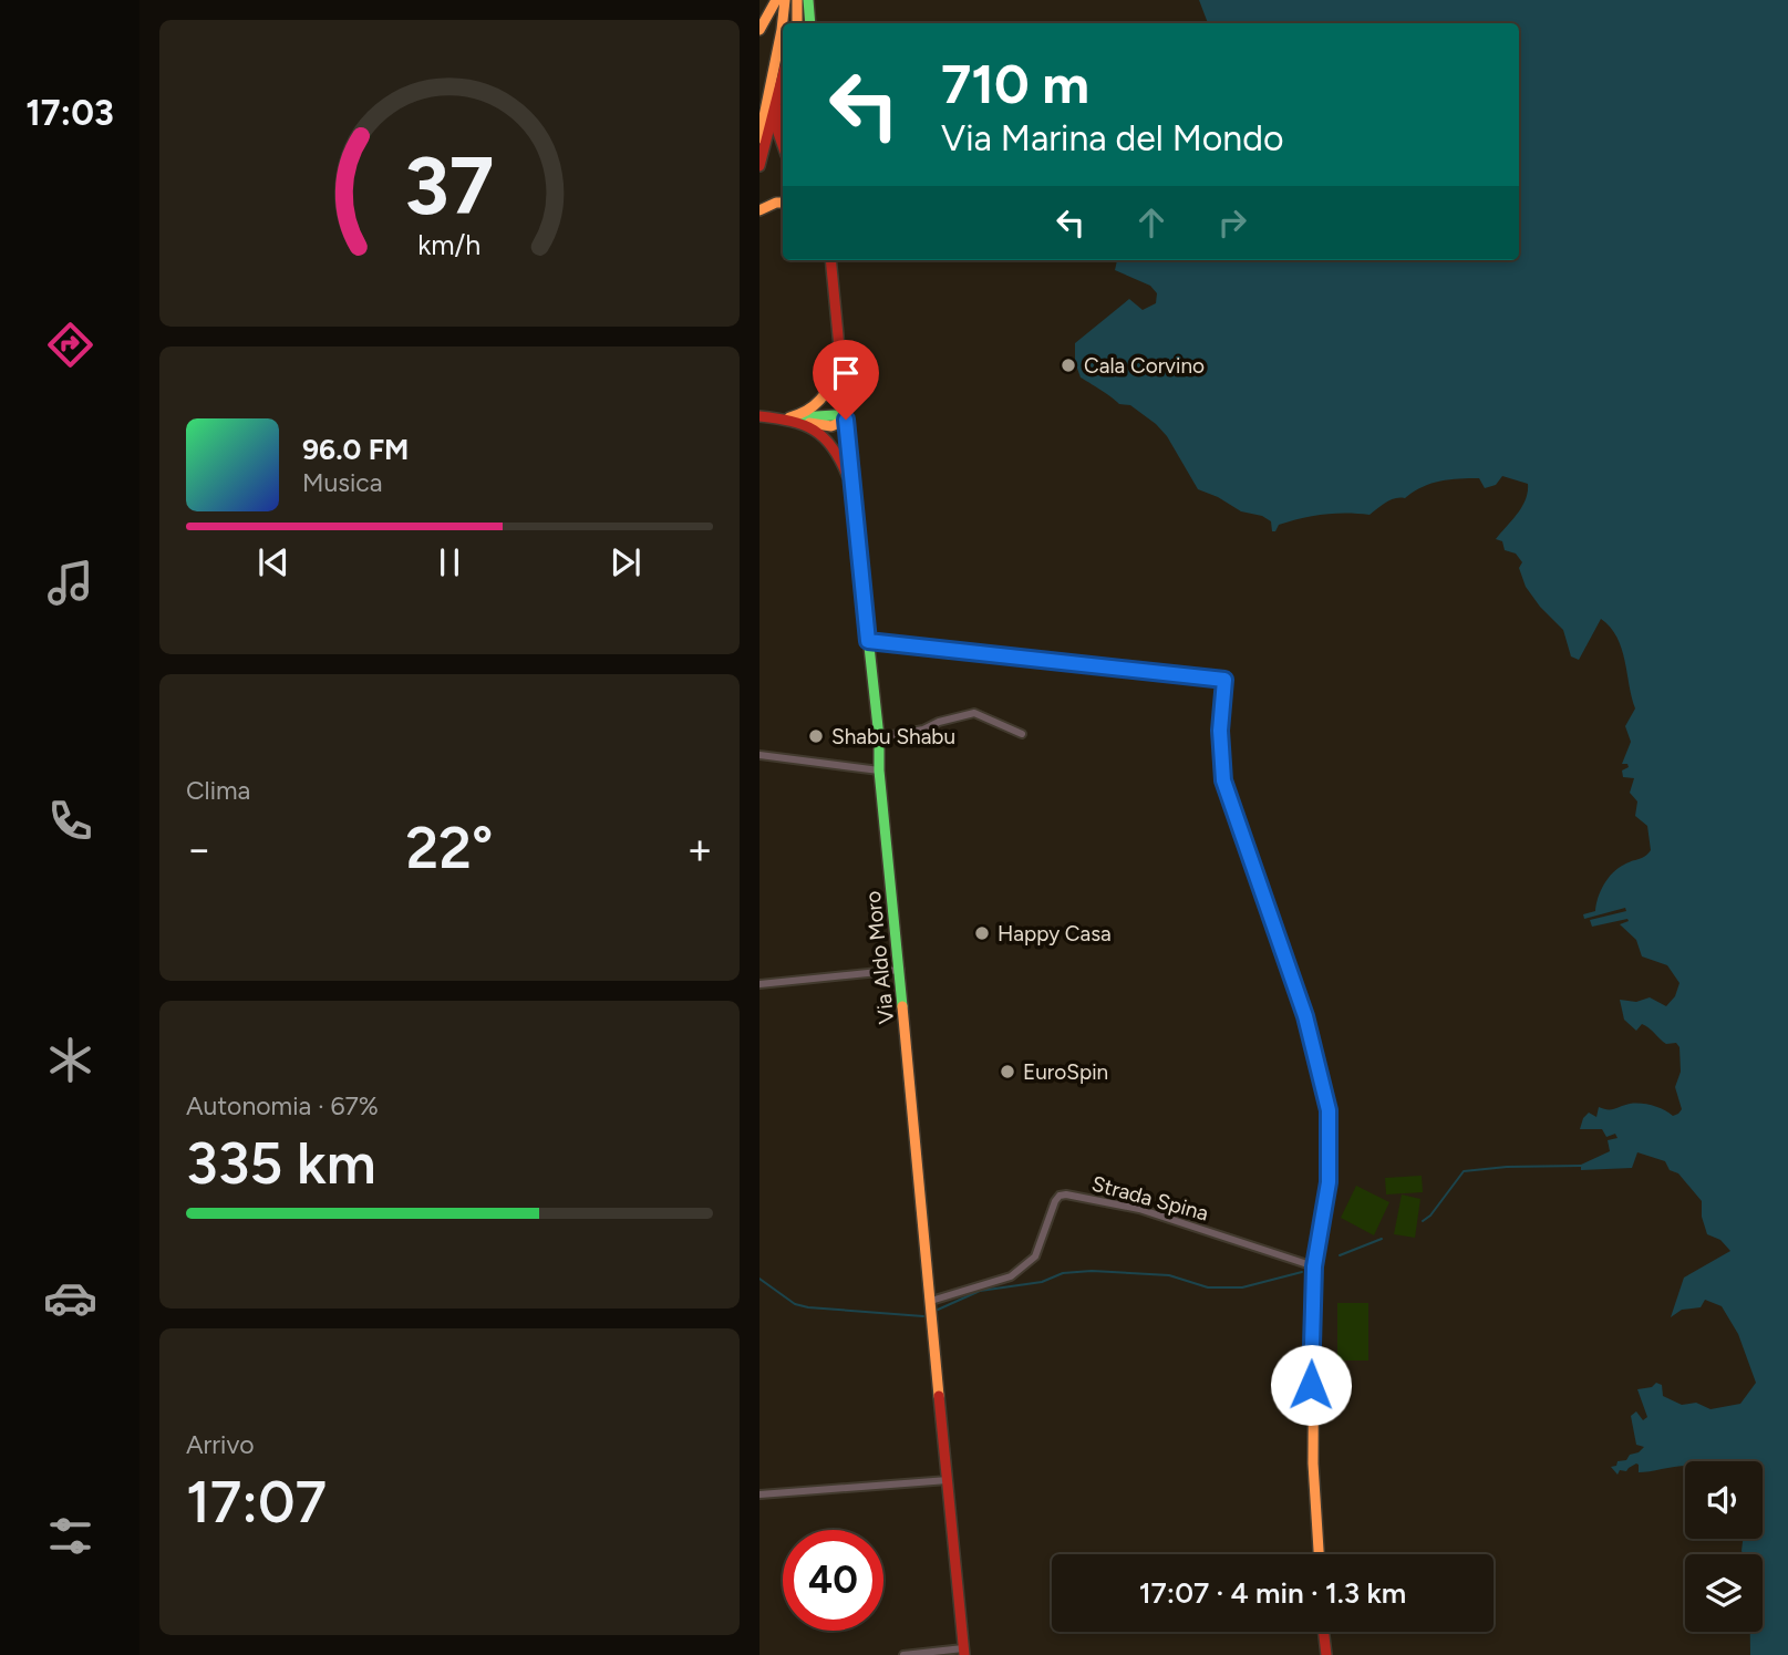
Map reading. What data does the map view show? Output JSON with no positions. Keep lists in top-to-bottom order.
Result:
{
  "streets": {
    "main road": ["Via Aldo Moro"],
    "street": ["Strada Spina"]
  },
  "crossings": [
    ["Via Aldo Moro", "Strada Spina"]
  ],
  "places": [
    "Cala Corvino",
    "Shabu Shabu",
    "Happy Casa",
    "EuroSpin"
  ],
  "page": {
    "tabs": "17:03",
    "turn": ["710 m", "Via Marina del Mondo"],
    "song": ["96.0 FM", "Musica"],
    "tile": [
      "Clima",
      ["Autonomia · 67%", "335 km"],
      ["Arrivo", "17:07"]
    ],
    "heat": ["−", "22°", "+"],
    "limit": "40",
    "trip": "17:07 · 4 min · 1.3 km",
    "gauge": ["37", "km/h"]
  }
}
